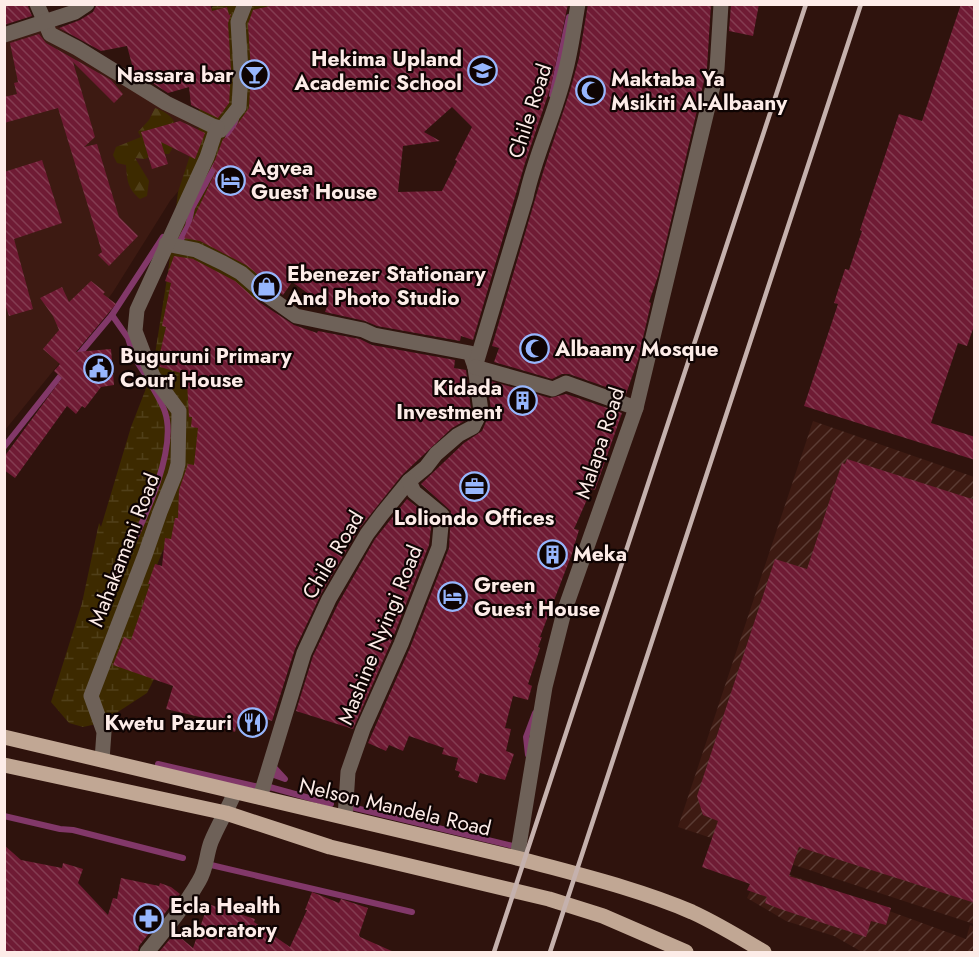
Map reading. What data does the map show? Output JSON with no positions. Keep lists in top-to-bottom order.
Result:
{
  "streets": {
    "main road": ["Nelson Mandela Road"],
    "street": [
      "Chile Road",
      "Malapa Road",
      "Mahakamani Road",
      "Mashine Nyingi Road"
    ]
  },
  "crossings": [
    ["Chile Road", "Mashine Nyingi Road"],
    ["Chile Road", "Nelson Mandela Road"],
    ["Malapa Road", "Nelson Mandela Road"],
    ["Mahakamani Road", "Nelson Mandela Road"],
    ["Mashine Nyingi Road", "Nelson Mandela Road"]
  ],
  "places": {
    "school or university": ["Hekima Upland Academic School"],
    "bar": ["Nassara bar"],
    "mosque": ["Maktaba Ya Msikiti Al-Albaany", "Albaany Mosque"],
    "hotel": ["Agvea Guest House", "Green Guest House"],
    "shop": ["Ebenezer Stationary And Photo Studio"],
    "public building": ["Buguruni Primary Court House"],
    "building": ["Kidada Investment", "Meka"],
    "office": ["Loliondo Offices"],
    "restaurant": ["Kwetu Pazuri"],
    "pharmacy": ["Ecla Health Laboratory"]
  }
}
